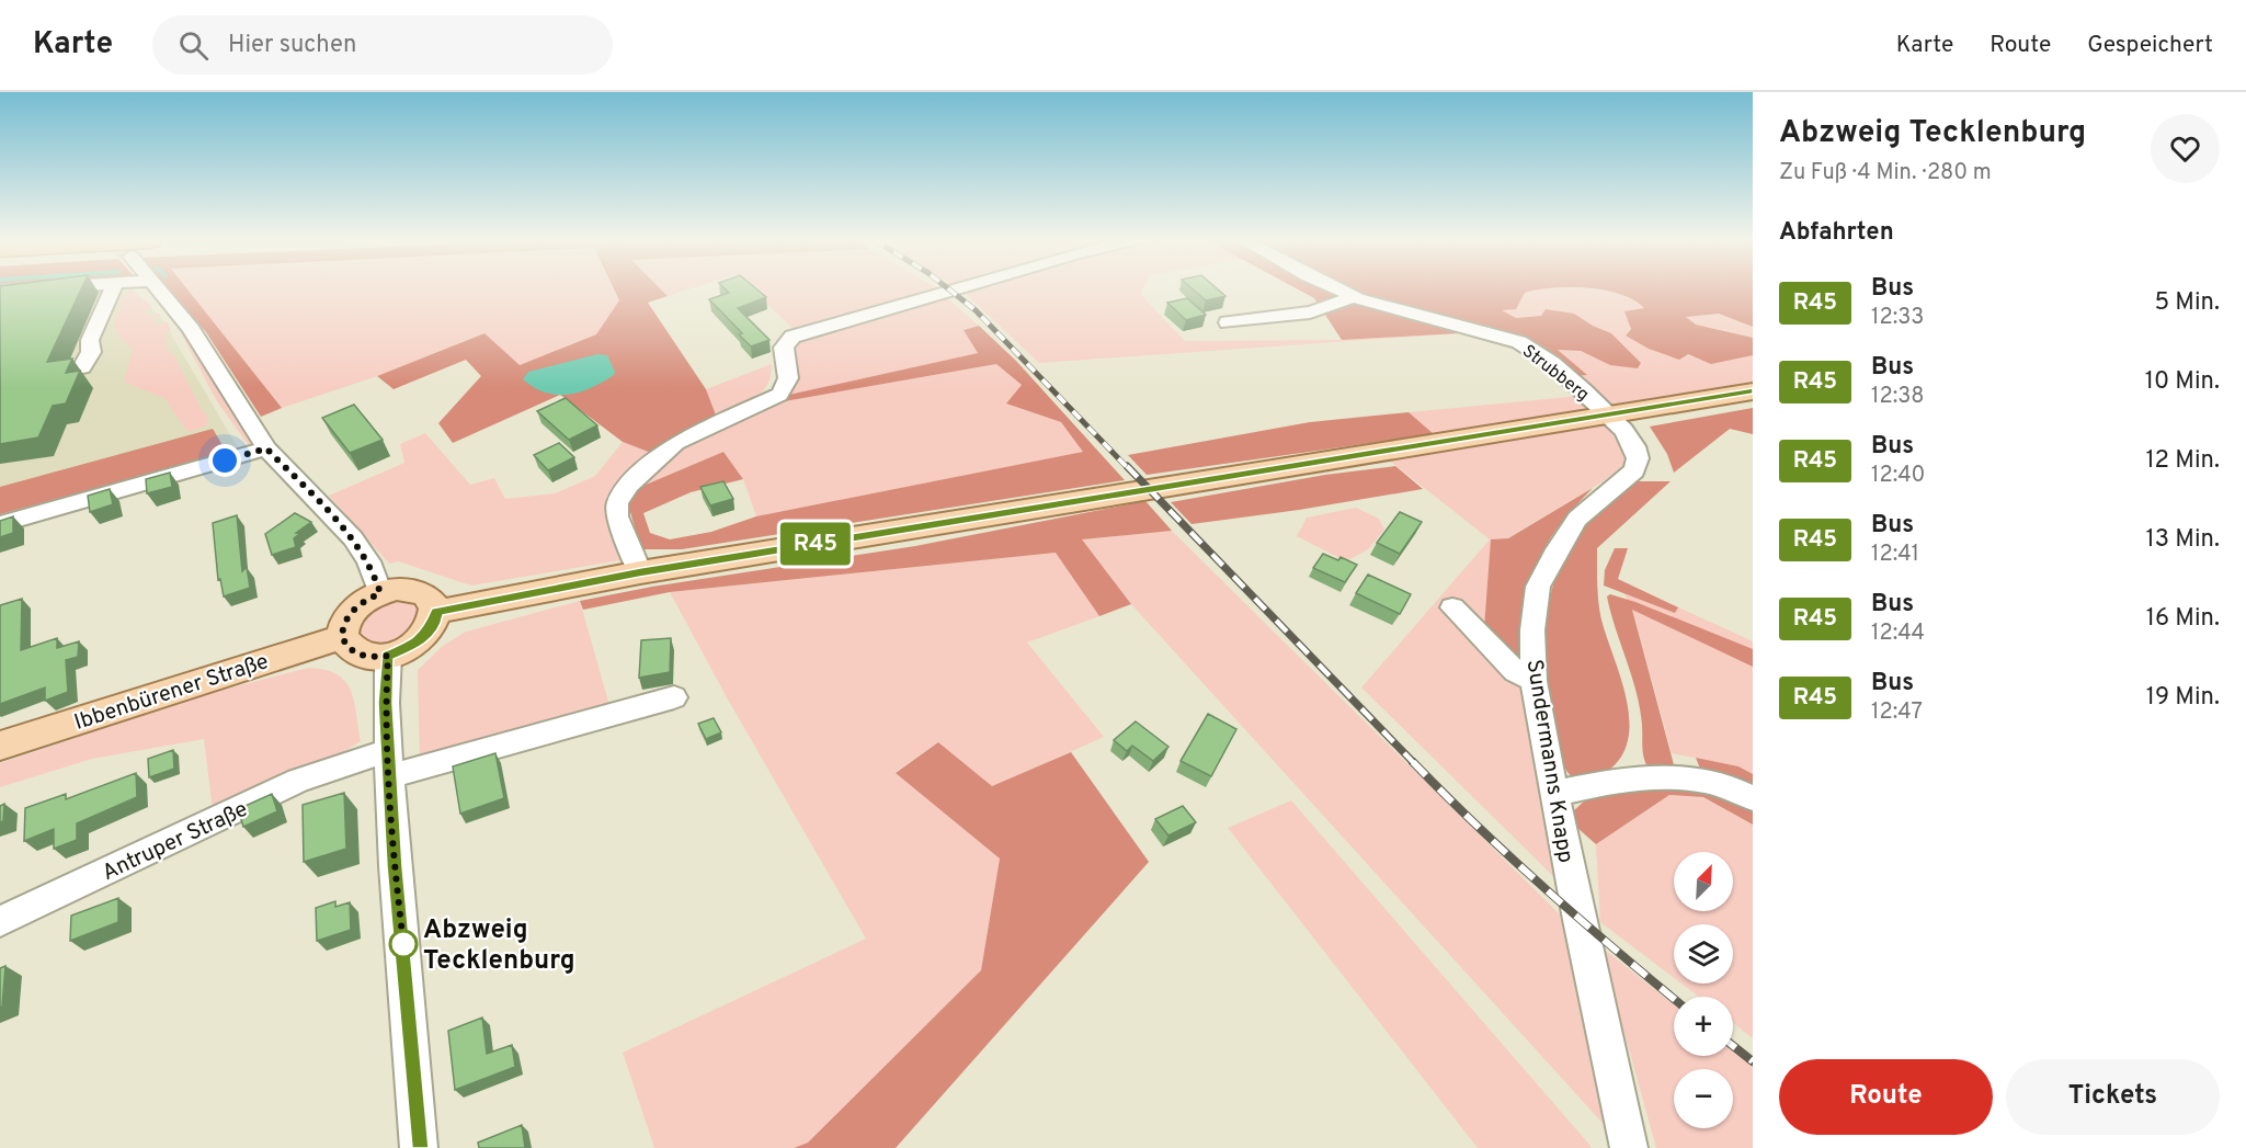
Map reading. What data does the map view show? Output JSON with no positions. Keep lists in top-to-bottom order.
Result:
{
  "streets": {
    "main road": ["Ibbenbürener Straße"],
    "street": ["Strubberg", "Sundermanns Knapp", "Antruper Straße"]
  },
  "crossings": [
    ["Strubberg", "Sundermanns Knapp"]
  ],
  "places": ["Abzweig Tecklenburg"],
  "lines": ["bus line R45"],
  "north": "top right",
  "page": {
    "header": "Karte",
    "search": "Hier suchen",
    "nav": ["Karte", "Route", "Gespeichert"],
    "on_map": "R45",
    "heading": [
      ["Abzweig Tecklenburg", "Zu Fuß · 4 Min. · 280 m"],
      "Abfahrten"
    ],
    "list": [
      {
        "mark": "R45",
        "name": "Bus",
        "note": "12:33",
        "value": "5 Min."
      },
      {
        "mark": "R45",
        "name": "Bus",
        "note": "12:38",
        "value": "10 Min."
      },
      {
        "mark": "R45",
        "name": "Bus",
        "note": "12:40",
        "value": "12 Min."
      },
      {
        "mark": "R45",
        "name": "Bus",
        "note": "12:41",
        "value": "13 Min."
      },
      {
        "mark": "R45",
        "name": "Bus",
        "note": "12:44",
        "value": "16 Min."
      },
      {
        "mark": "R45",
        "name": "Bus",
        "note": "12:47",
        "value": "19 Min."
      }
    ],
    "map_buttons": ["+", "−"],
    "buttons": ["Route", "Tickets"]
  }
}
